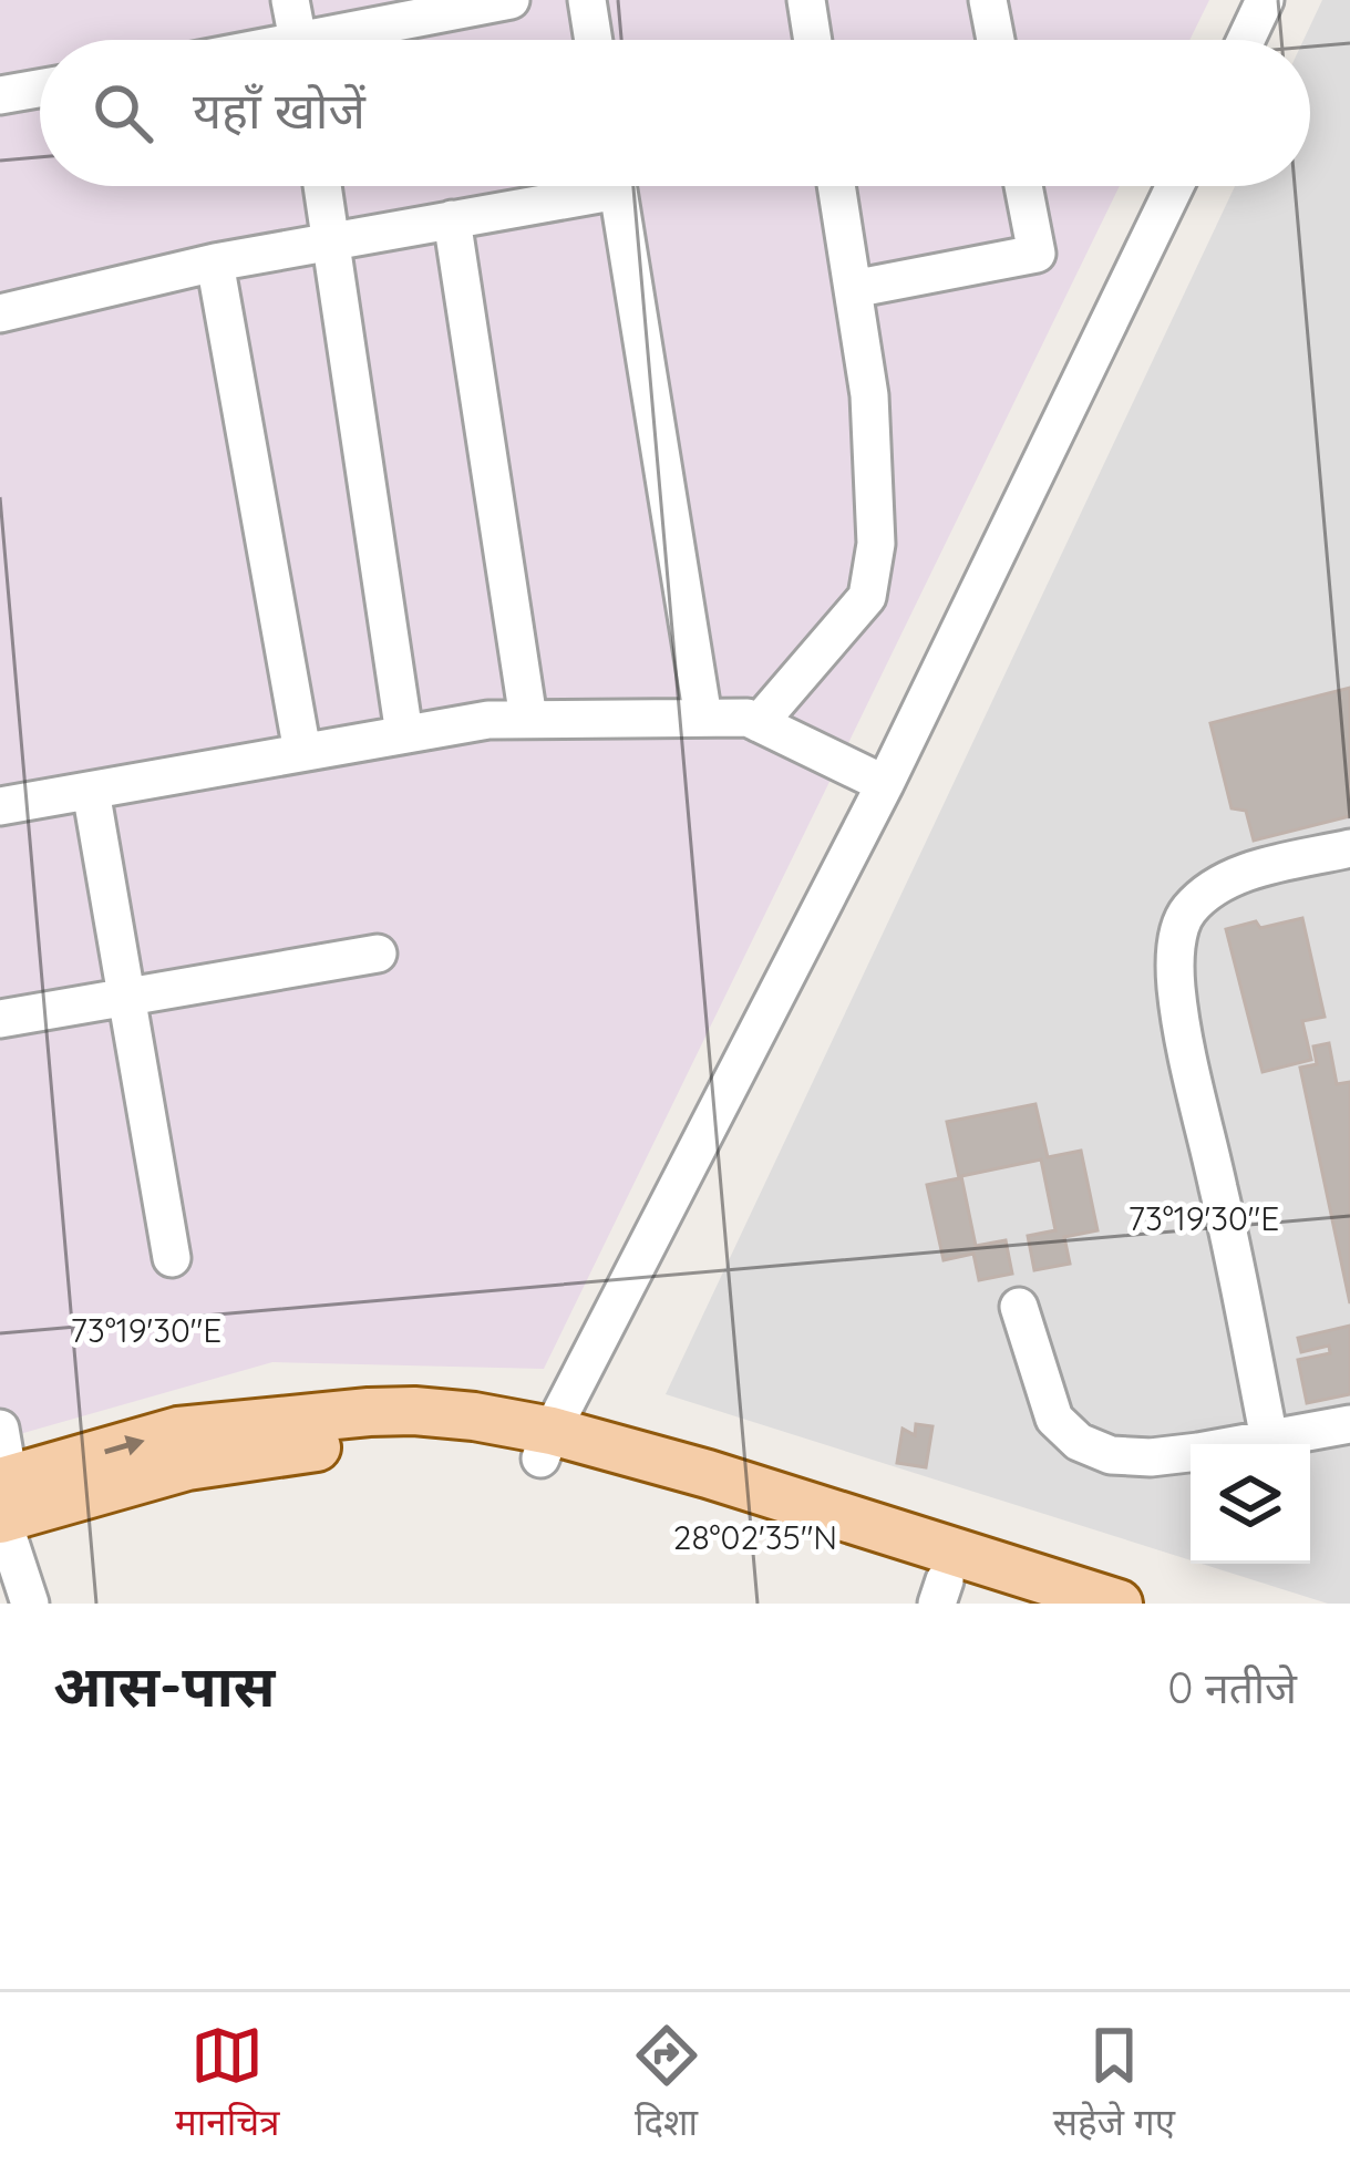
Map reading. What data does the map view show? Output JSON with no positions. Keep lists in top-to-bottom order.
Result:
{
  "page": {
    "search": "यहाँ खोजें",
    "heading": ["आस-पास", "0 नतीजे"],
    "nav": ["मानचित्र", "दिशा", "सहेजे गए"]
  },
  "coordinates": ["73°19'30\"E", "28°02'35\"N"]
}
